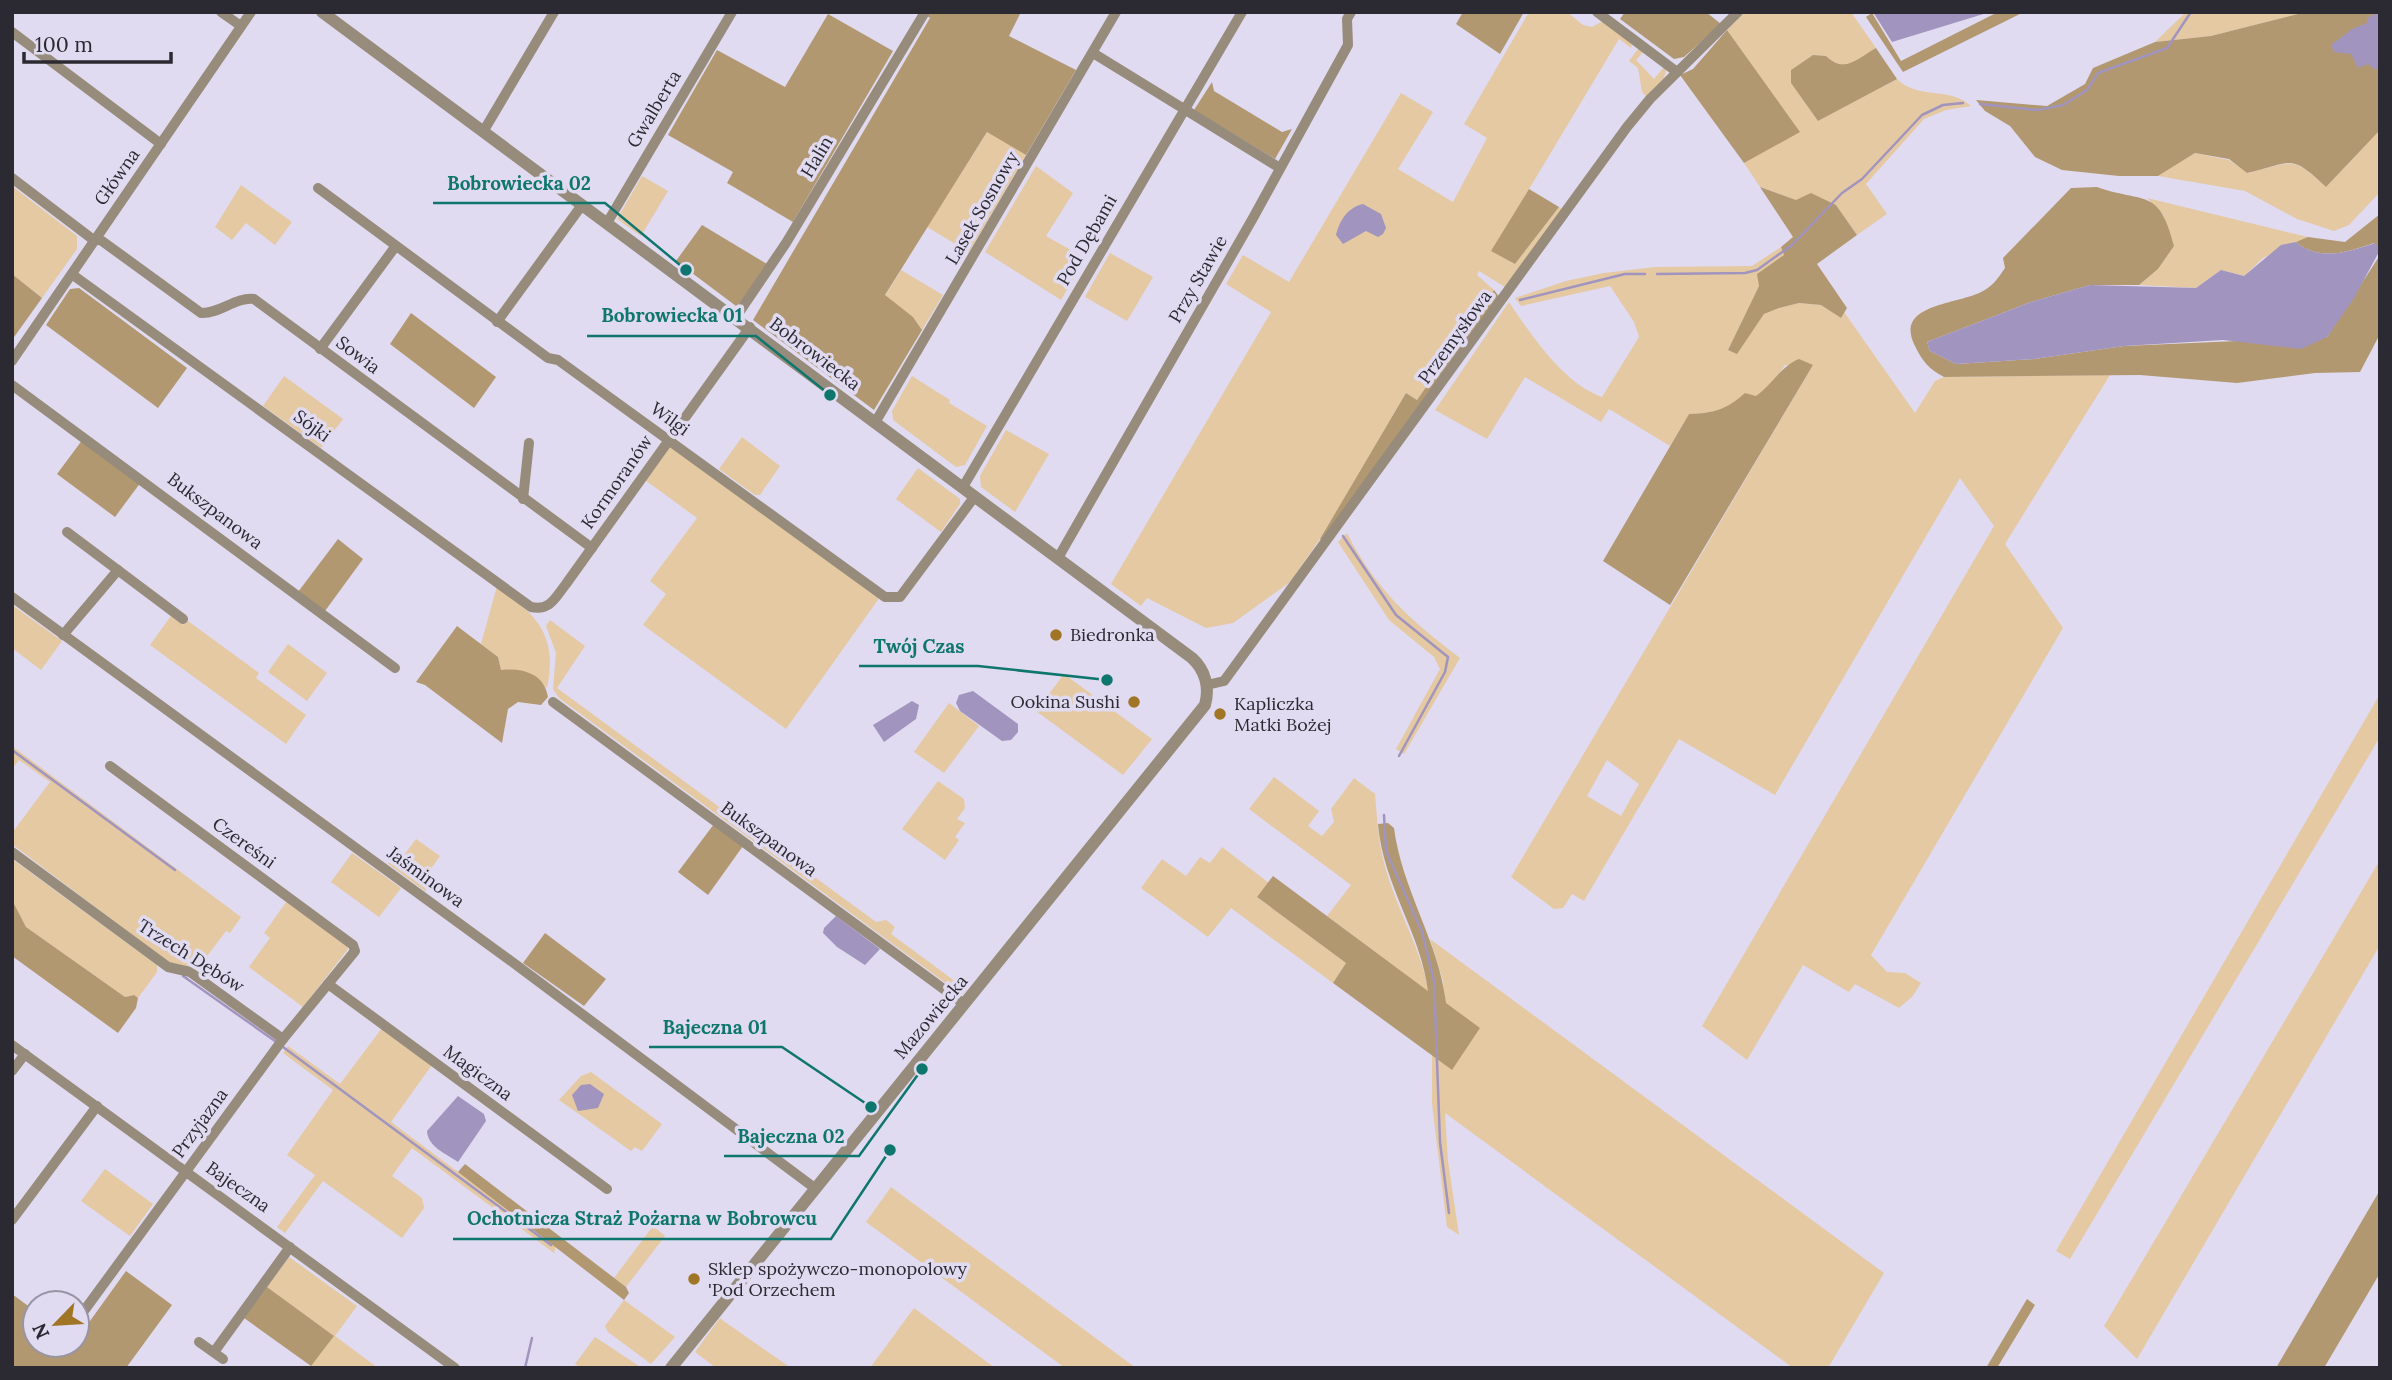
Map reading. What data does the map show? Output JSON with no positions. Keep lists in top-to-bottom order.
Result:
{
  "streets": {
    "street": [
      "Gwalberta",
      "Halin",
      "Główna",
      "Lasek Sosnowy",
      "Pod Dębami",
      "Przy Stawie",
      "Przemysłowa",
      "Bobrowiecka",
      "Sowia",
      "Wilgi",
      "Sójki",
      "Kormoranów",
      "Bukszpanowa",
      "Czereśni",
      "Jaśminowa",
      "Trzech Dębów",
      "Mazowiecka",
      "Magiczna",
      "Przyjazna",
      "Bajeczna"
    ]
  },
  "crossings": [
    ["Gwalberta", "Bobrowiecka"],
    ["Halin", "Bobrowiecka"],
    ["Główna", "Sowia"],
    ["Główna", "Sójki"],
    ["Lasek Sosnowy", "Bobrowiecka"],
    ["Pod Dębami", "Bobrowiecka"],
    ["Przy Stawie", "Bobrowiecka"],
    ["Przemysłowa", "Bobrowiecka"],
    ["Przemysłowa", "Mazowiecka"],
    ["Bobrowiecka", "Wilgi"],
    ["Bobrowiecka", "Kormoranów"],
    ["Bobrowiecka", "Mazowiecka"],
    ["Sowia", "Kormoranów"],
    ["Wilgi", "Kormoranów"],
    ["Sójki", "Kormoranów"],
    ["Bukszpanowa", "Mazowiecka"],
    ["Czereśni", "Przyjazna"],
    ["Jaśminowa", "Mazowiecka"],
    ["Trzech Dębów", "Przyjazna"],
    ["Magiczna", "Przyjazna"],
    ["Przyjazna", "Bajeczna"]
  ],
  "places": [
    "Bobrowiecka 02",
    "Bobrowiecka 01",
    "Biedronka",
    "Twój Czas",
    "Ookina Sushi",
    "Kapliczka Matki Bożej",
    "Bajeczna 02",
    "Bajeczna 01",
    "Ochotnicza Straż Pożarna w Bobrowcu",
    "Sklep spożywczo-monopolowy 'Pod Orzechem"
  ],
  "scale_bar": "100 m",
  "north": "bottom left"
}
